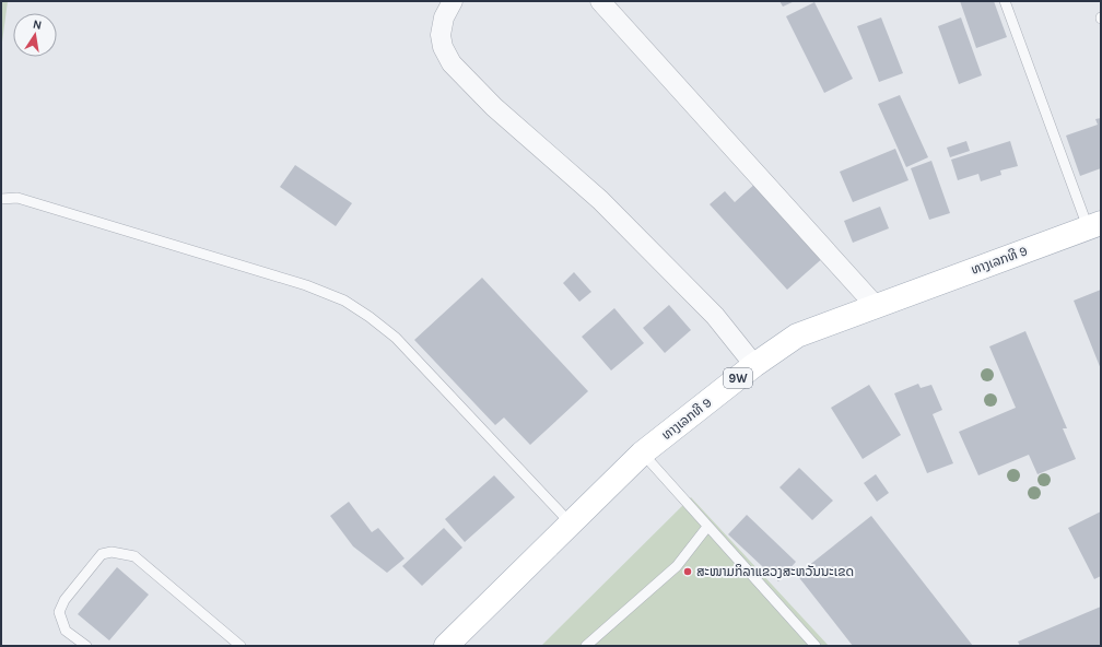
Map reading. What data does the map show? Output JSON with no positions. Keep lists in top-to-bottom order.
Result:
{
  "streets": {
    "main road": ["ທາງເລກທີ 9", "9W"]
  },
  "places": ["ສະໜາມກິລາແຂວງສະຫວັນນະເຂດ"],
  "north": "top"
}
